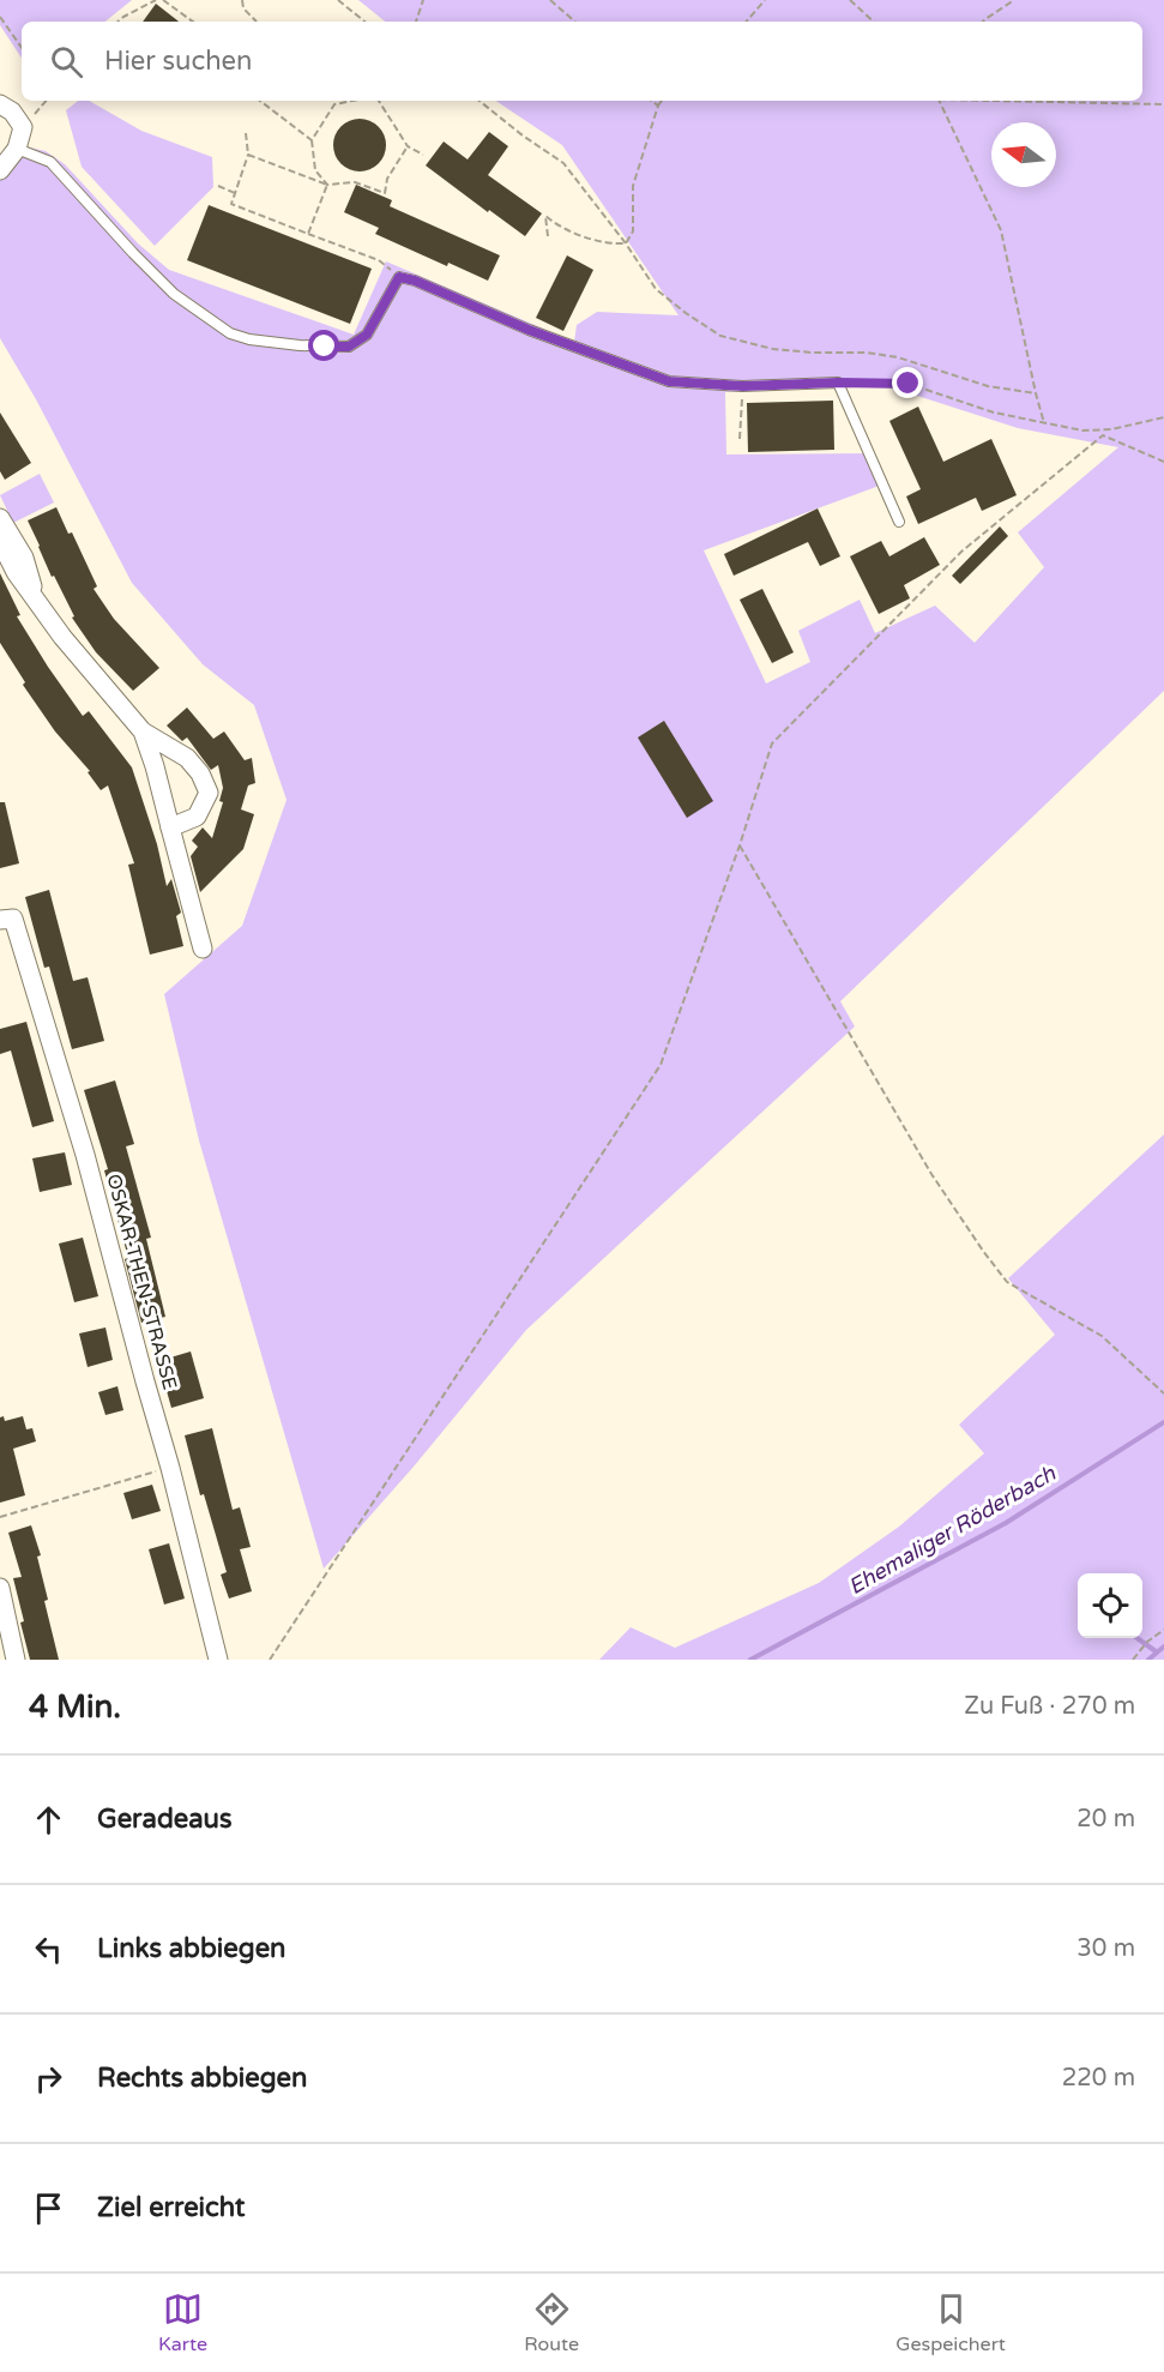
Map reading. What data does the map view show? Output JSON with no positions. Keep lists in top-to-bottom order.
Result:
{
  "streets": {
    "street": ["OSKAR-THEN-STRASSE"]
  },
  "water": ["Ehemaliger Röderbach"],
  "north": "left",
  "page": {
    "search": "Hier suchen",
    "heading": ["4 Min.", "Zu Fuß · 270 m"],
    "list": [
      ["Geradeaus", "20 m"],
      ["Links abbiegen", "30 m"],
      ["Rechts abbiegen", "220 m"],
      "Ziel erreicht"
    ],
    "nav": ["Karte", "Route", "Gespeichert"]
  }
}
